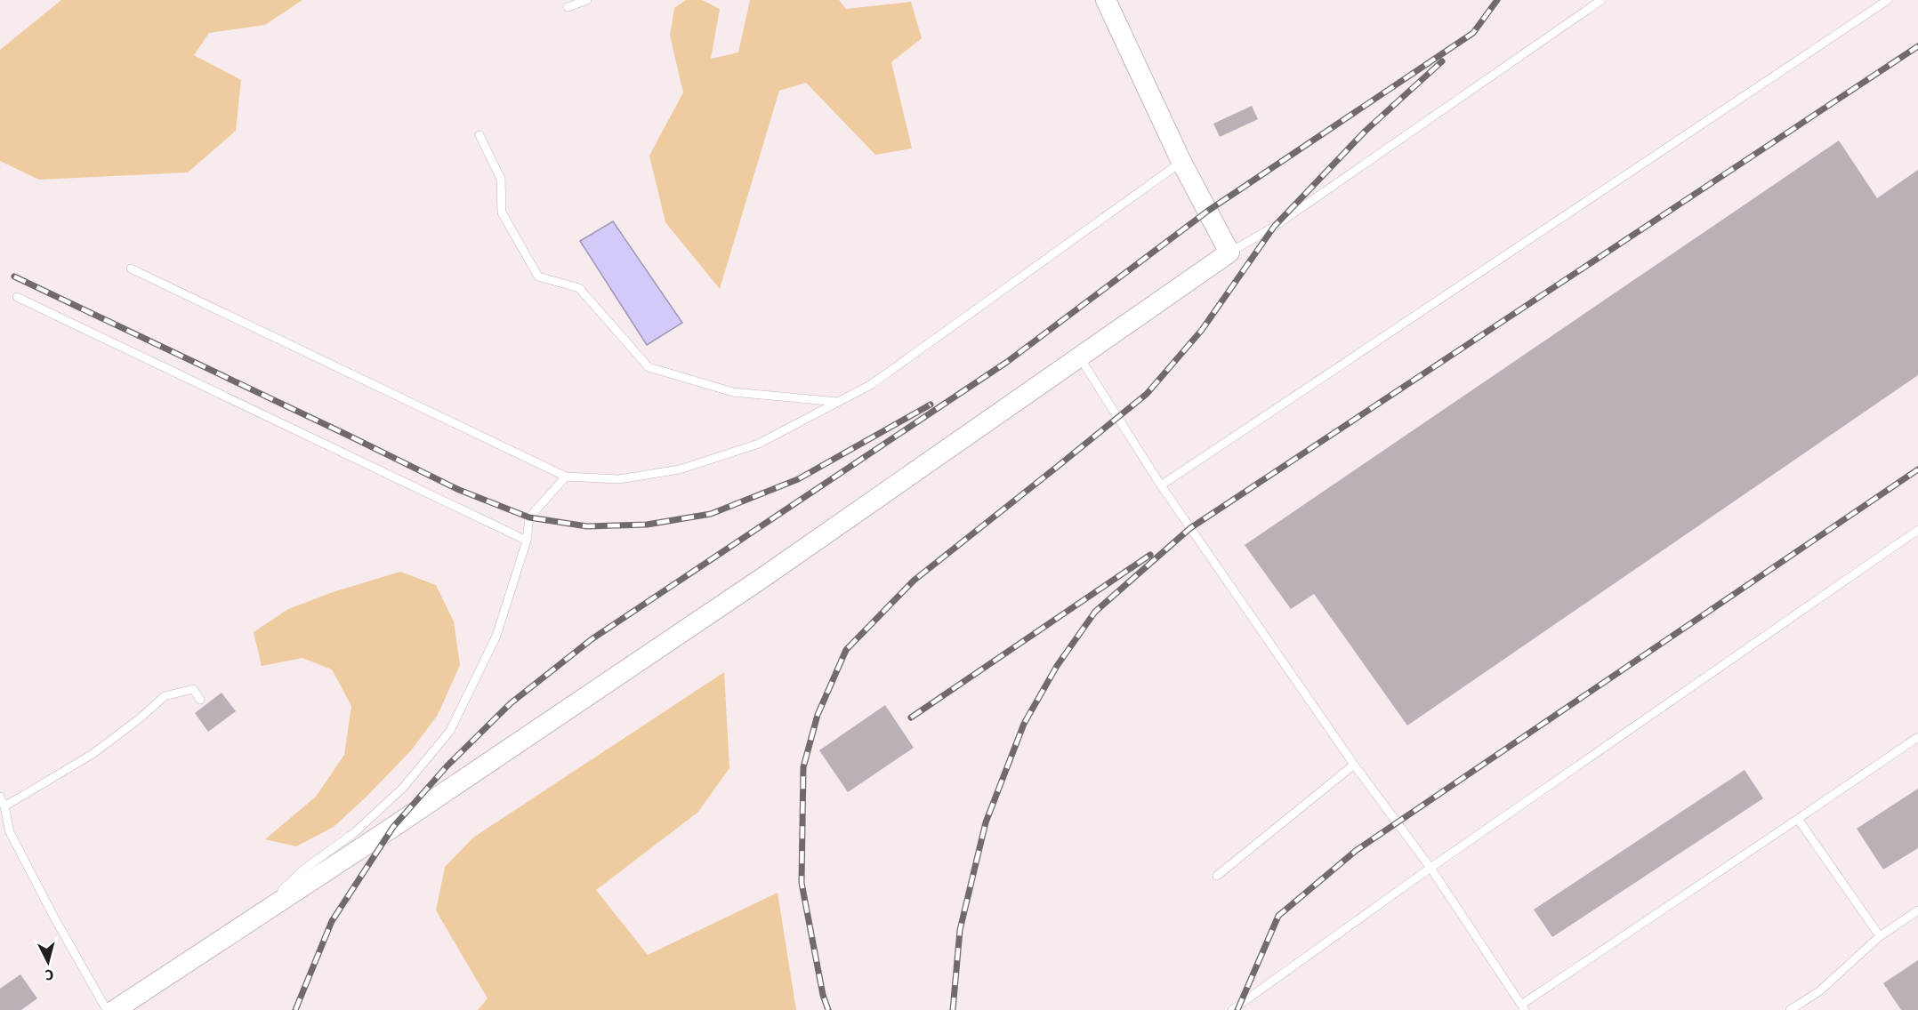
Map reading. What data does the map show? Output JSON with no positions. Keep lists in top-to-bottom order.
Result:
{
  "north": "bottom"
}
